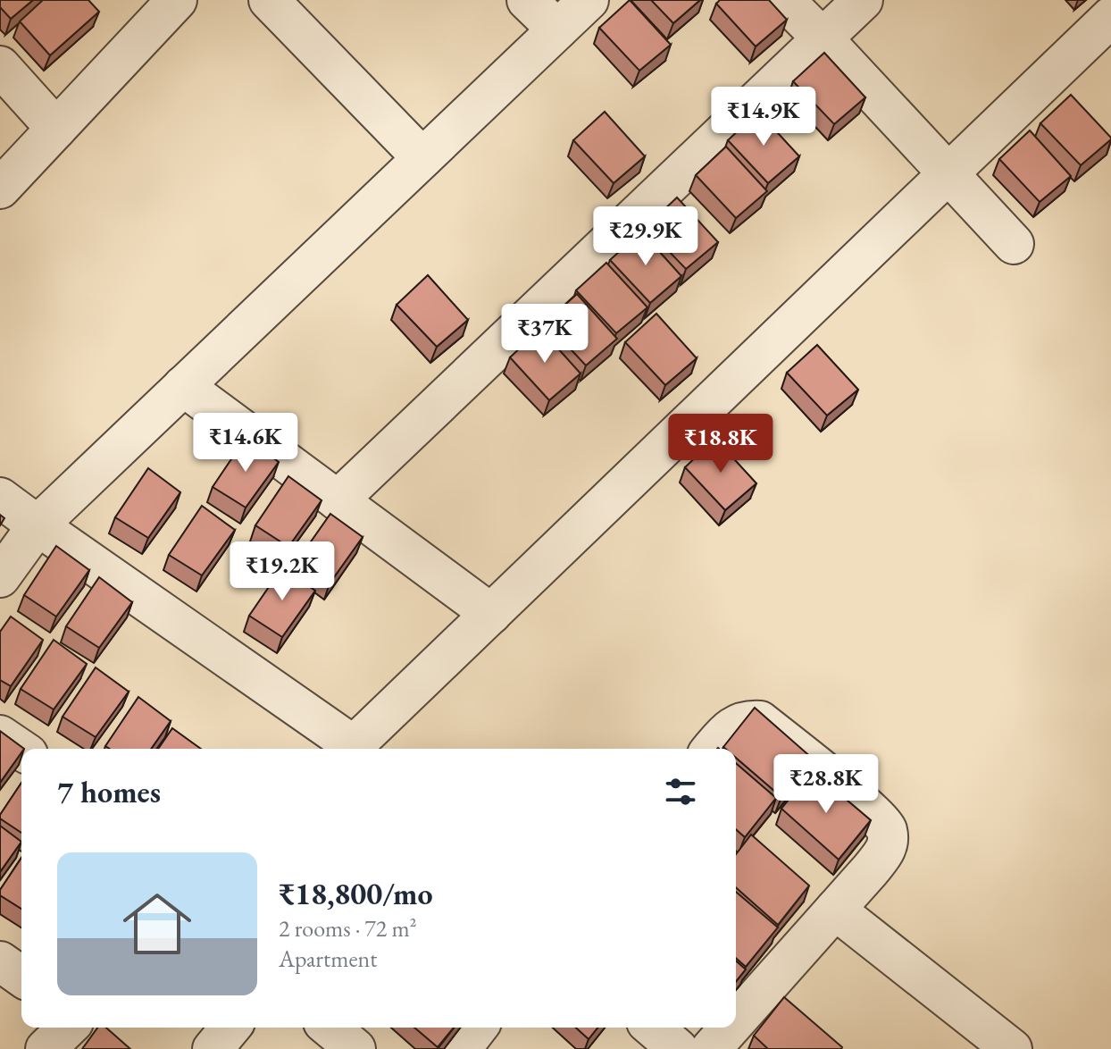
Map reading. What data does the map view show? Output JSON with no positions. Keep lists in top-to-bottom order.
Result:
{
  "page": {
    "price": [
      "₹14.9K",
      "₹29.9K",
      "₹37K",
      "₹14.6K",
      "₹18.8K",
      "₹19.2K",
      "₹28.8K"
    ],
    "heading": "7 homes",
    "list": [
      {
        "name": "₹18,800/mo",
        "note": "2 rooms · 72 m² · Apartment"
      }
    ]
  }
}
